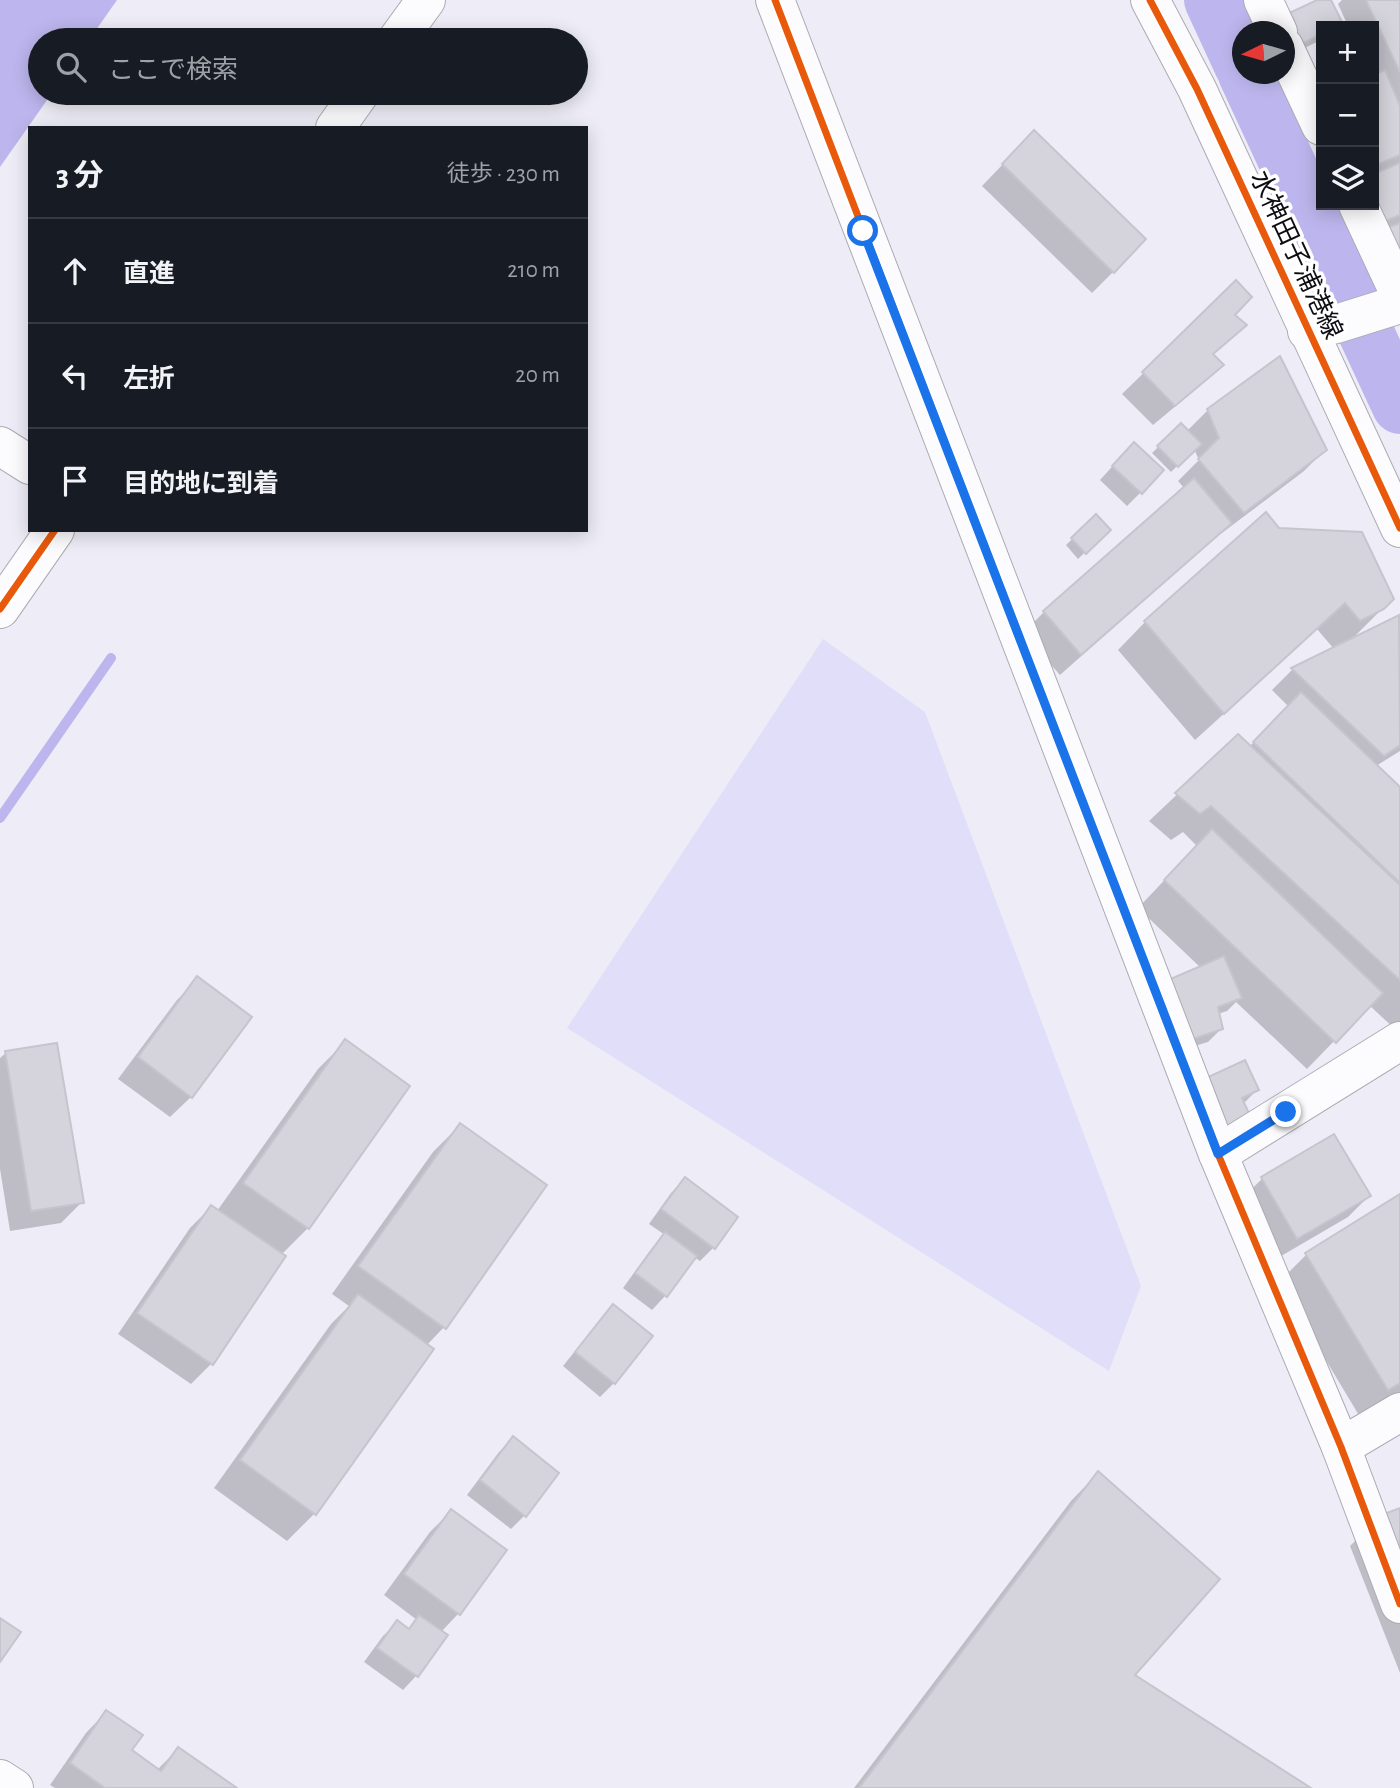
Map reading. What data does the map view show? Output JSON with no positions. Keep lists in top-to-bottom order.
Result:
{
  "streets": {
    "street": ["水神田子浦港線"]
  },
  "north": "left",
  "page": {
    "map_buttons": ["+", "−"],
    "search": "ここで検索",
    "heading": ["3 分", "徒歩 · 230 m"],
    "list": [
      ["直進", "210 m"],
      ["左折", "20 m"],
      "目的地に到着"
    ]
  }
}
